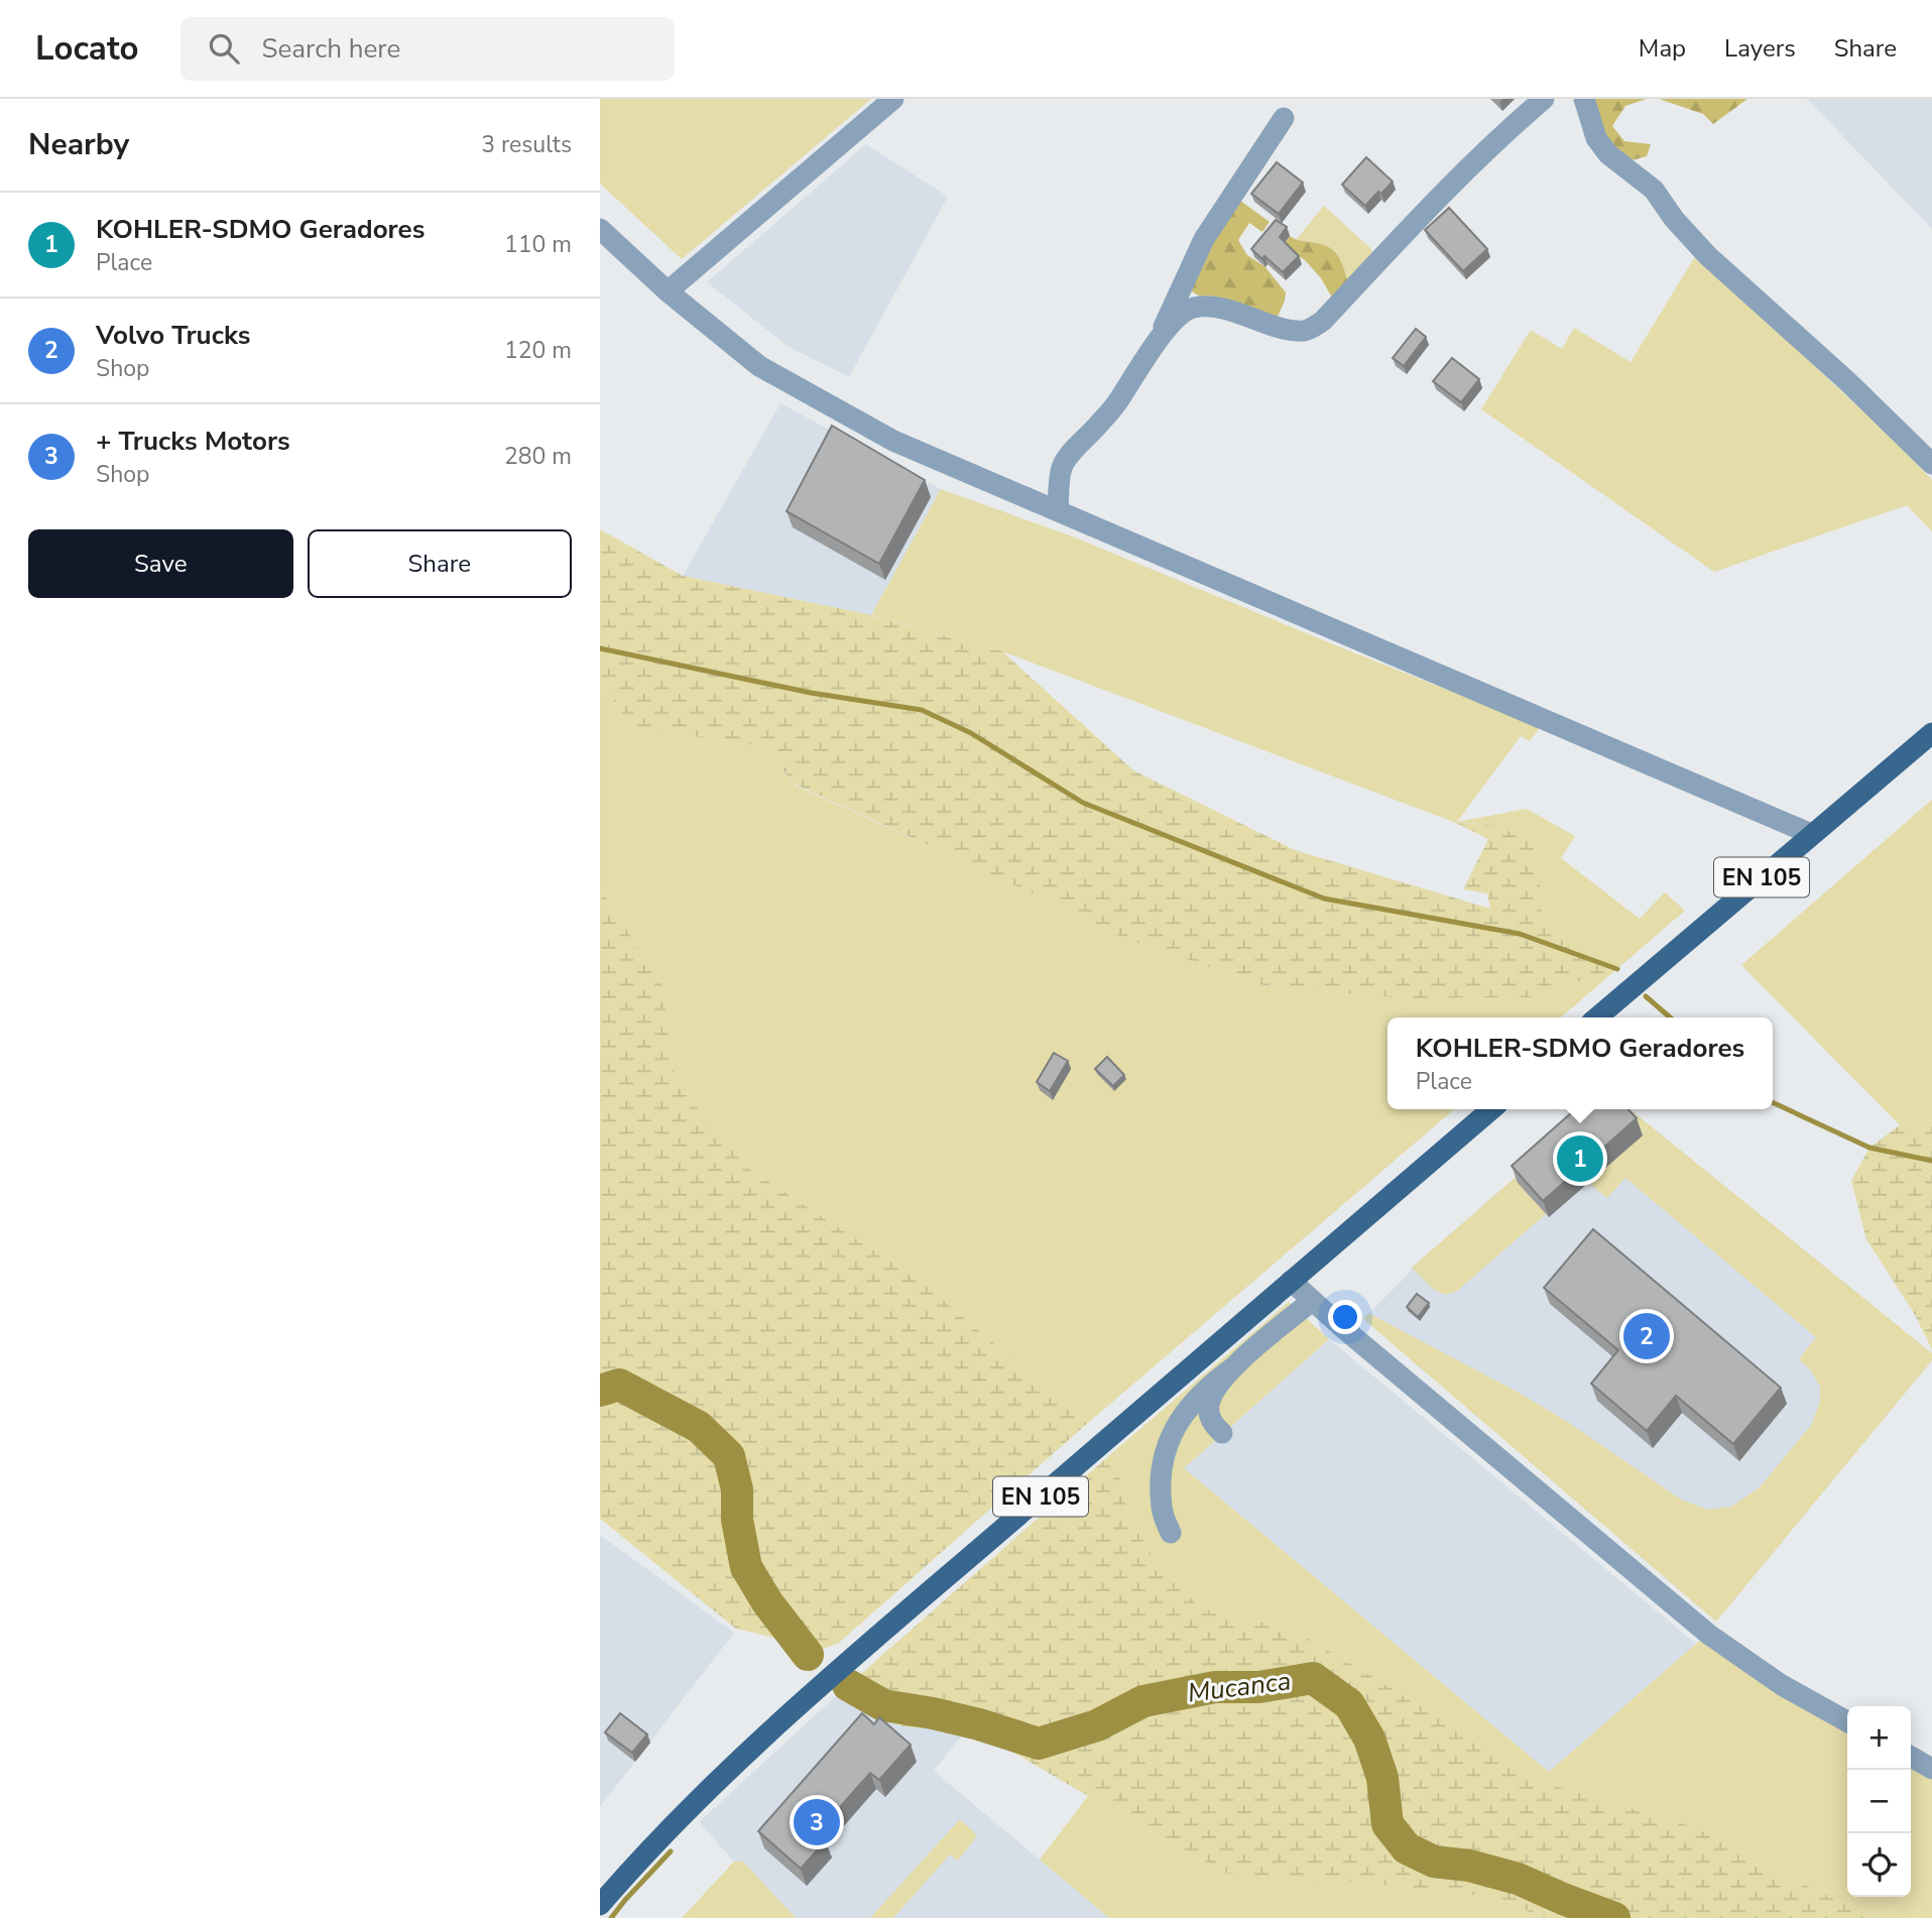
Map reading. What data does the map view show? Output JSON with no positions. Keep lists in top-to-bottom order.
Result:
{
  "streets": {
    "main road": ["EN 105"]
  },
  "water": ["Mucanca"],
  "page": {
    "header": "Locato",
    "search": "Search here",
    "nav": ["Map", "Layers", "Share"],
    "heading": ["Nearby", "3 results"],
    "list": [
      {
        "mark": "1",
        "name": "KOHLER-SDMO Geradores",
        "note": "Place",
        "value": "110 m"
      },
      {
        "mark": "2",
        "name": "Volvo Trucks",
        "note": "Shop",
        "value": "120 m"
      },
      {
        "mark": "3",
        "name": "+ Trucks Motors",
        "note": "Shop",
        "value": "280 m"
      }
    ],
    "buttons": ["Save", "Share"],
    "popup": ["KOHLER-SDMO Geradores", "Place"],
    "pins": ["1", "2", "3"],
    "map_buttons": ["+", "−"]
  }
}
